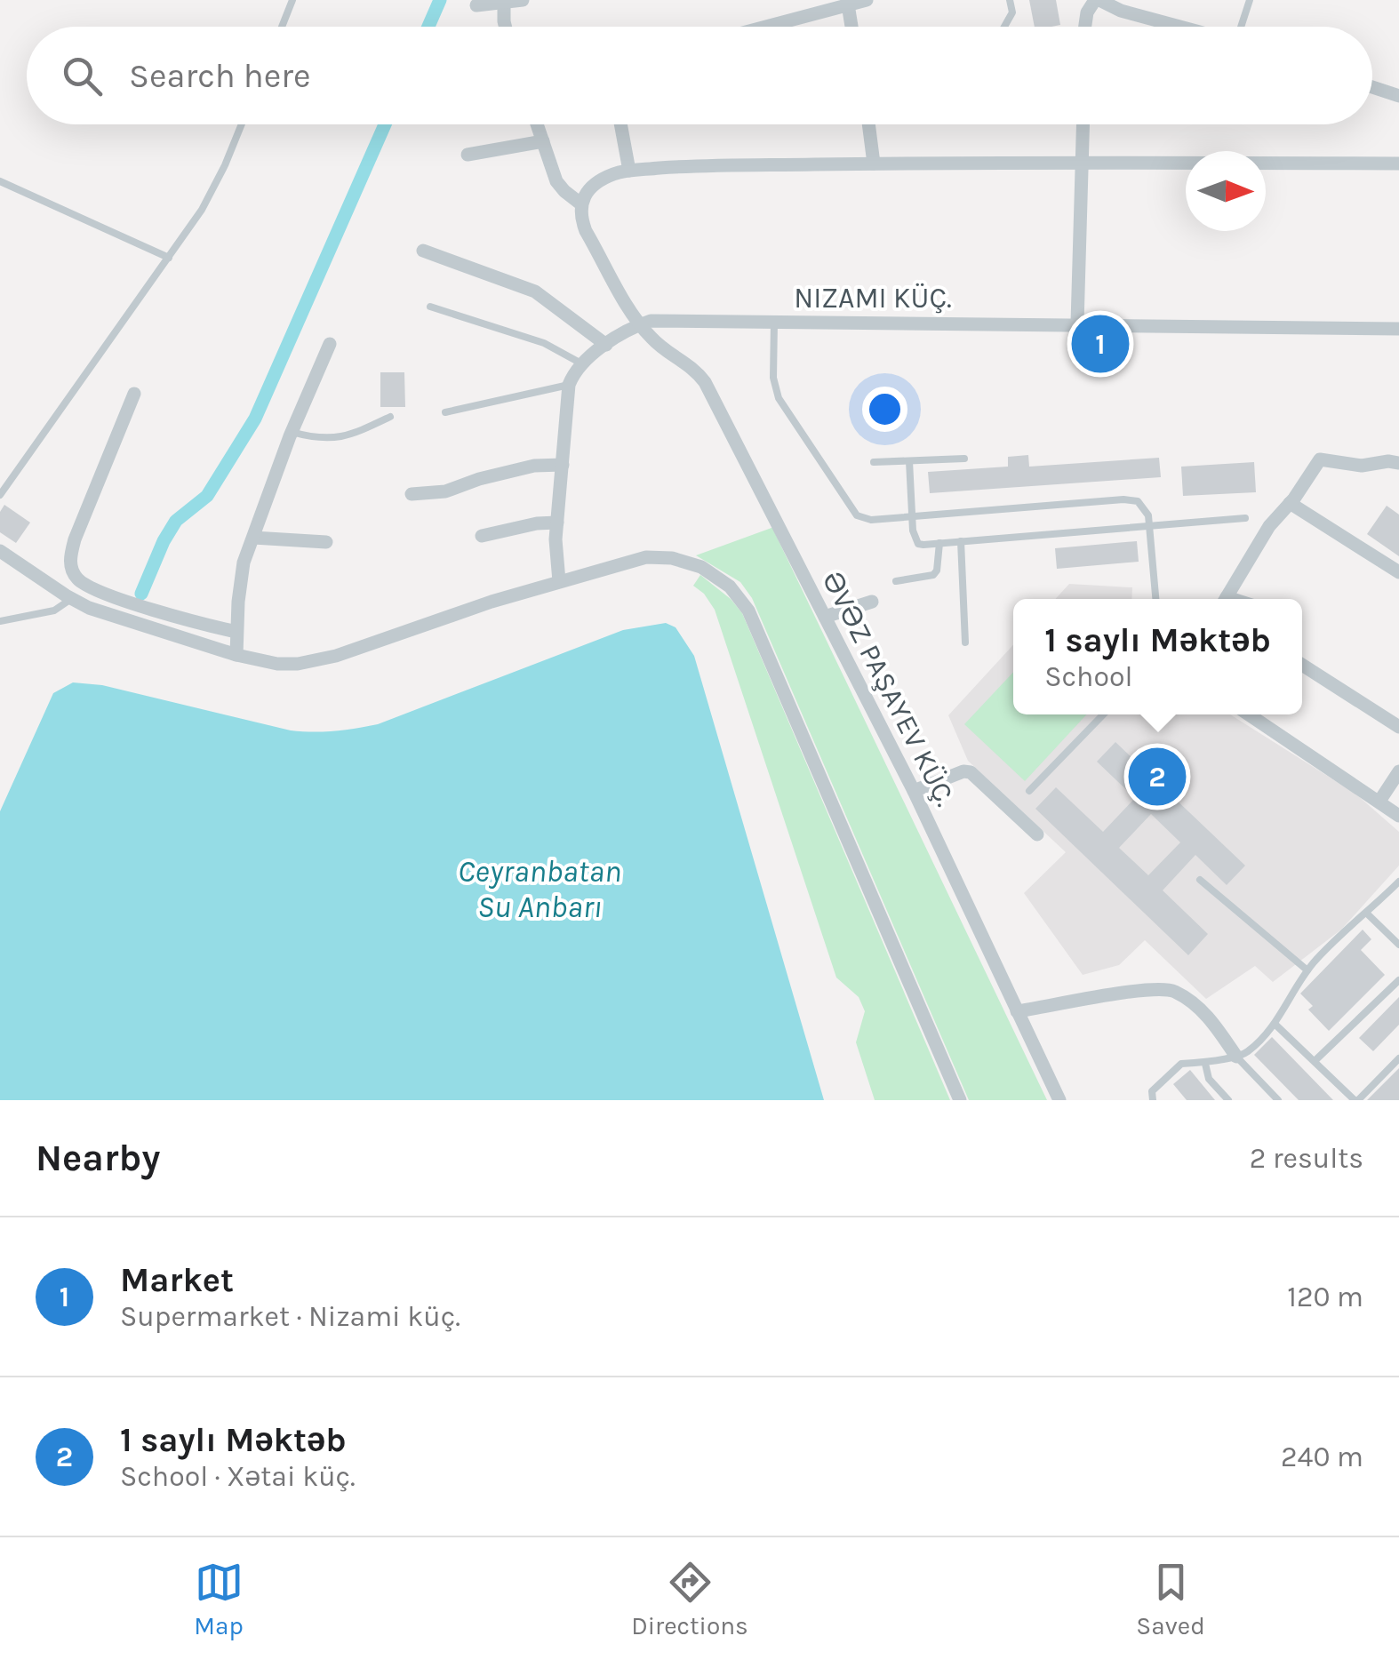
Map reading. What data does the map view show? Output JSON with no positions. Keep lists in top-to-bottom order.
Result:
{
  "streets": {
    "street": ["NIZAMI KÜÇ.", "ƏVƏZ PAŞAYEV KÜÇ."]
  },
  "crossings": [
    ["NIZAMI KÜÇ.", "ƏVƏZ PAŞAYEV KÜÇ."]
  ],
  "water": ["Ceyranbatan Su Anbarı"],
  "north": "right",
  "page": {
    "search": "Search here",
    "pins": ["1", "2"],
    "popup": ["1 saylı Məktəb", "School"],
    "heading": ["Nearby", "2 results"],
    "list": [
      {
        "mark": "1",
        "name": "Market",
        "note": "Supermarket · Nizami küç.",
        "value": "120 m"
      },
      {
        "mark": "2",
        "name": "1 saylı Məktəb",
        "note": "School · Xətai küç.",
        "value": "240 m"
      }
    ],
    "nav": ["Map", "Directions", "Saved"]
  }
}
